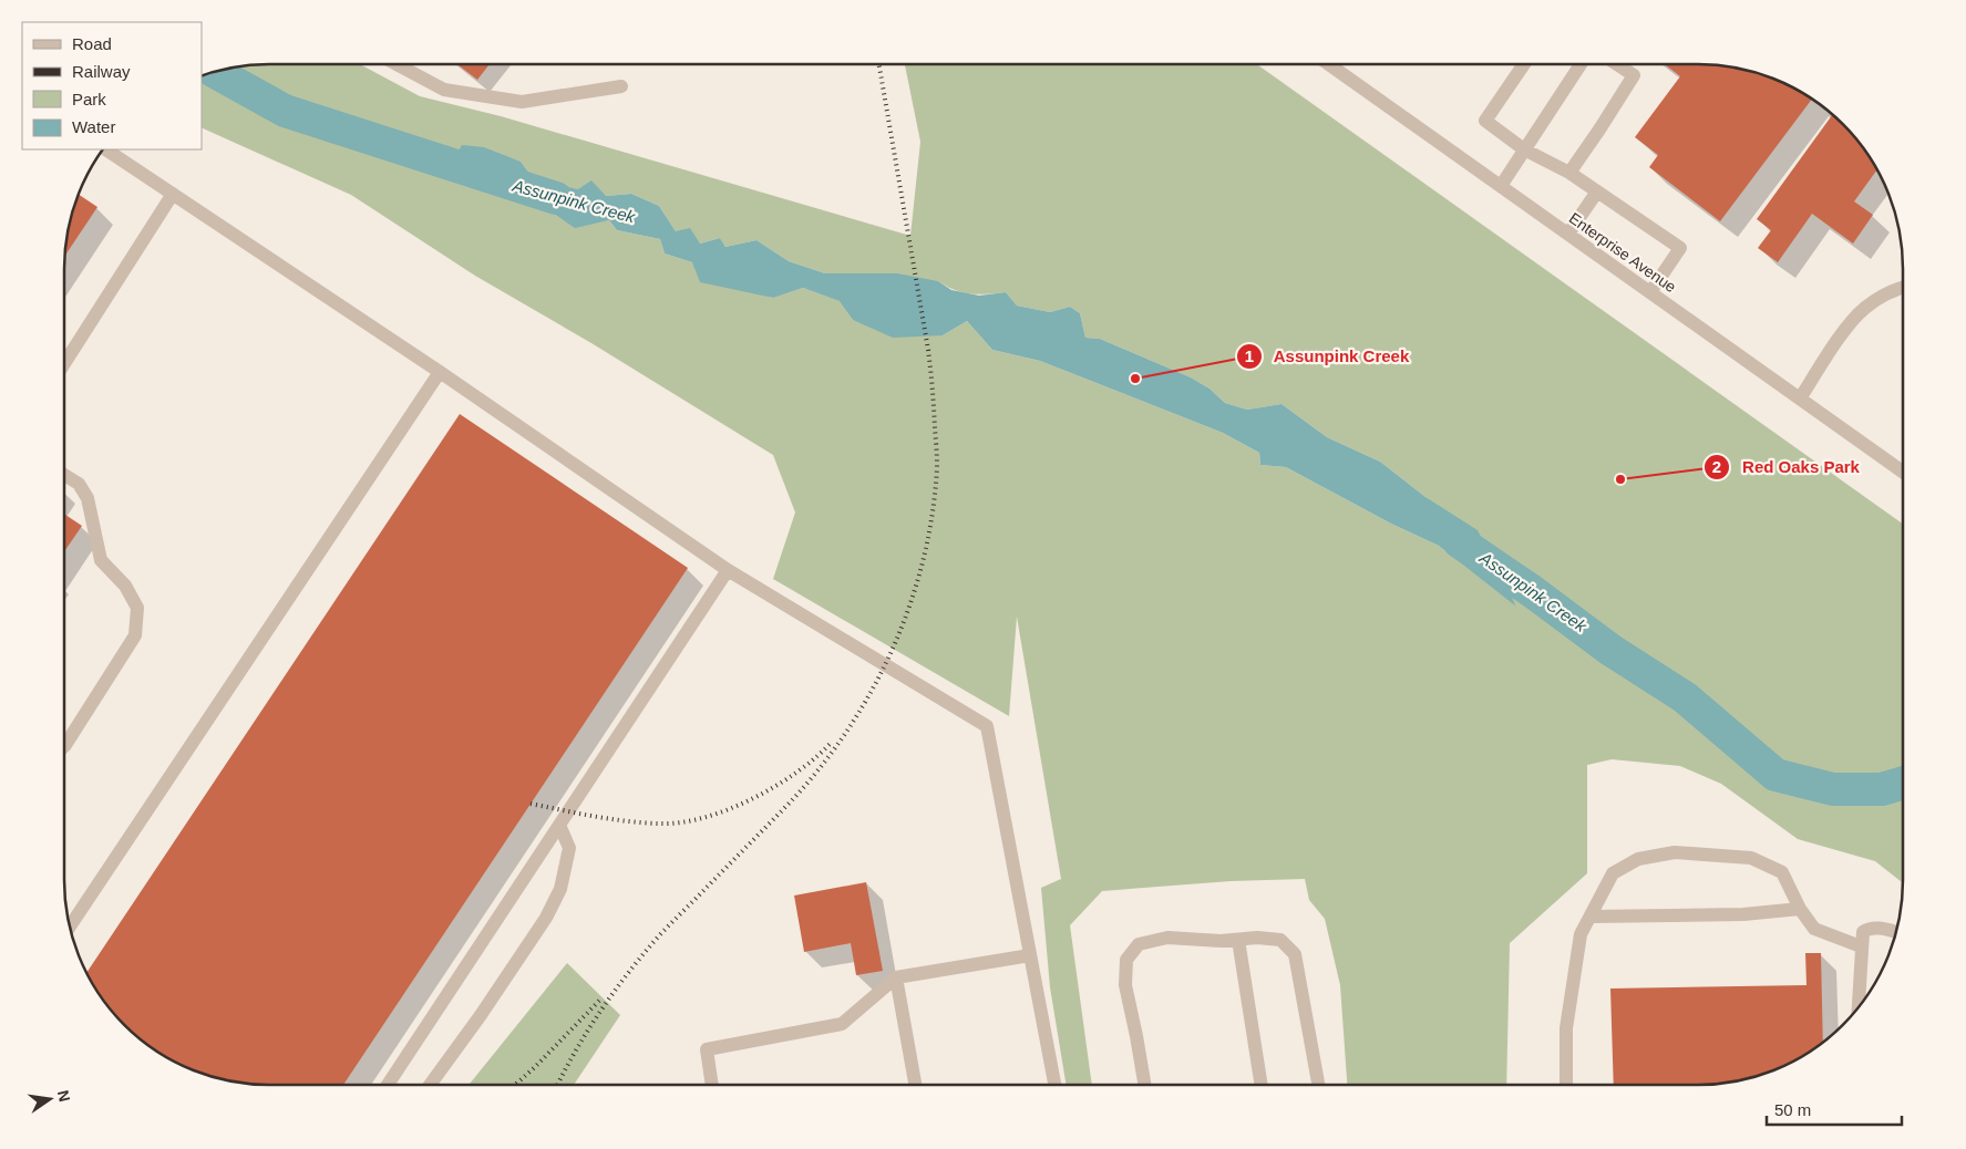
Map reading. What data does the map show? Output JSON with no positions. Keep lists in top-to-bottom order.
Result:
{
  "streets": {
    "street": ["Enterprise Avenue"]
  },
  "water": ["Assunpink Creek"],
  "places": ["Assunpink Creek", "Red Oaks Park"],
  "legend": [
    "Road",
    "Railway",
    "Park",
    "Water"
  ],
  "scale_bar": "50 m",
  "north": "right"
}
